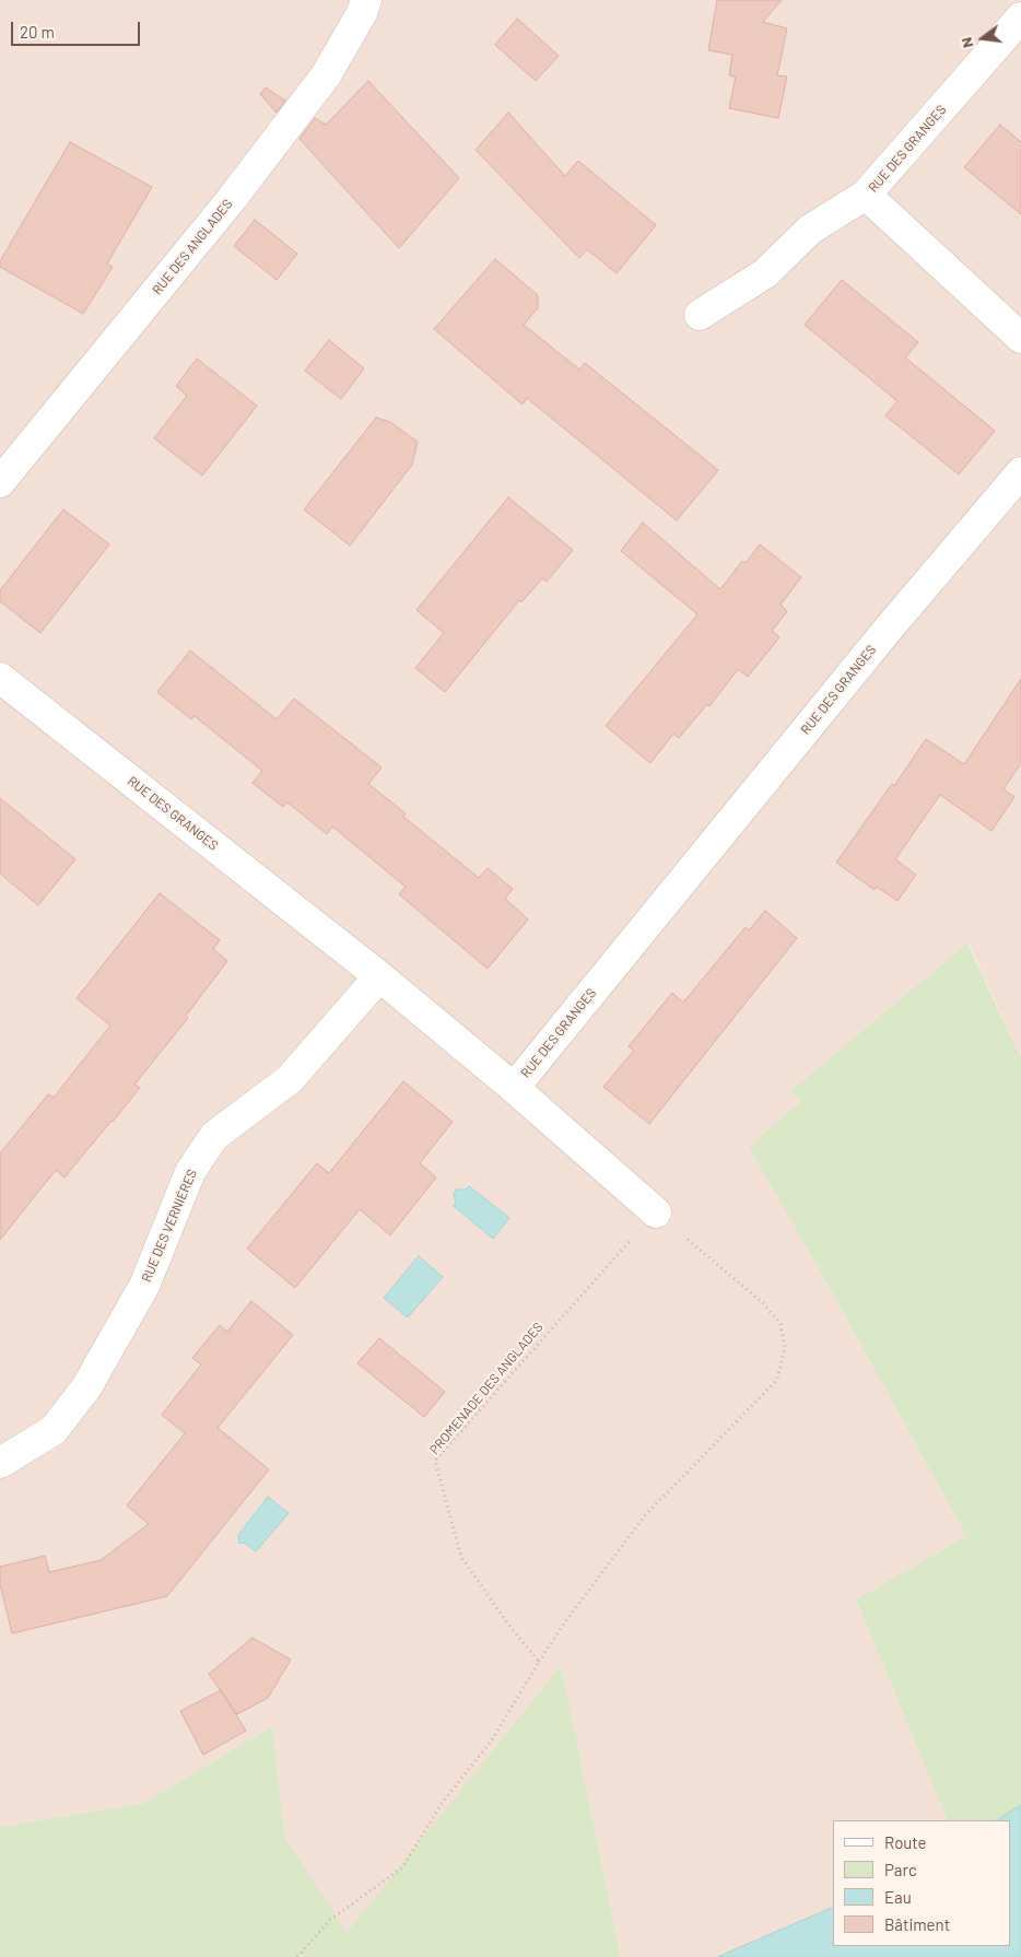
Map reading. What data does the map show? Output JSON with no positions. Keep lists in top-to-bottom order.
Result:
{
  "streets": {
    "street": ["RUE DES GRANGES", "RUE DES ANGLADES", "RUE DES VERNIÉRES"],
    "path": ["PROMENADE DES ANGLADES"]
  },
  "crossings": [
    ["RUE DES GRANGES", "RUE DES VERNIÉRES"]
  ],
  "legend": [
    "Route",
    "Parc",
    "Eau",
    "Bâtiment"
  ],
  "scale_bar": "20 m",
  "north": "left"
}
